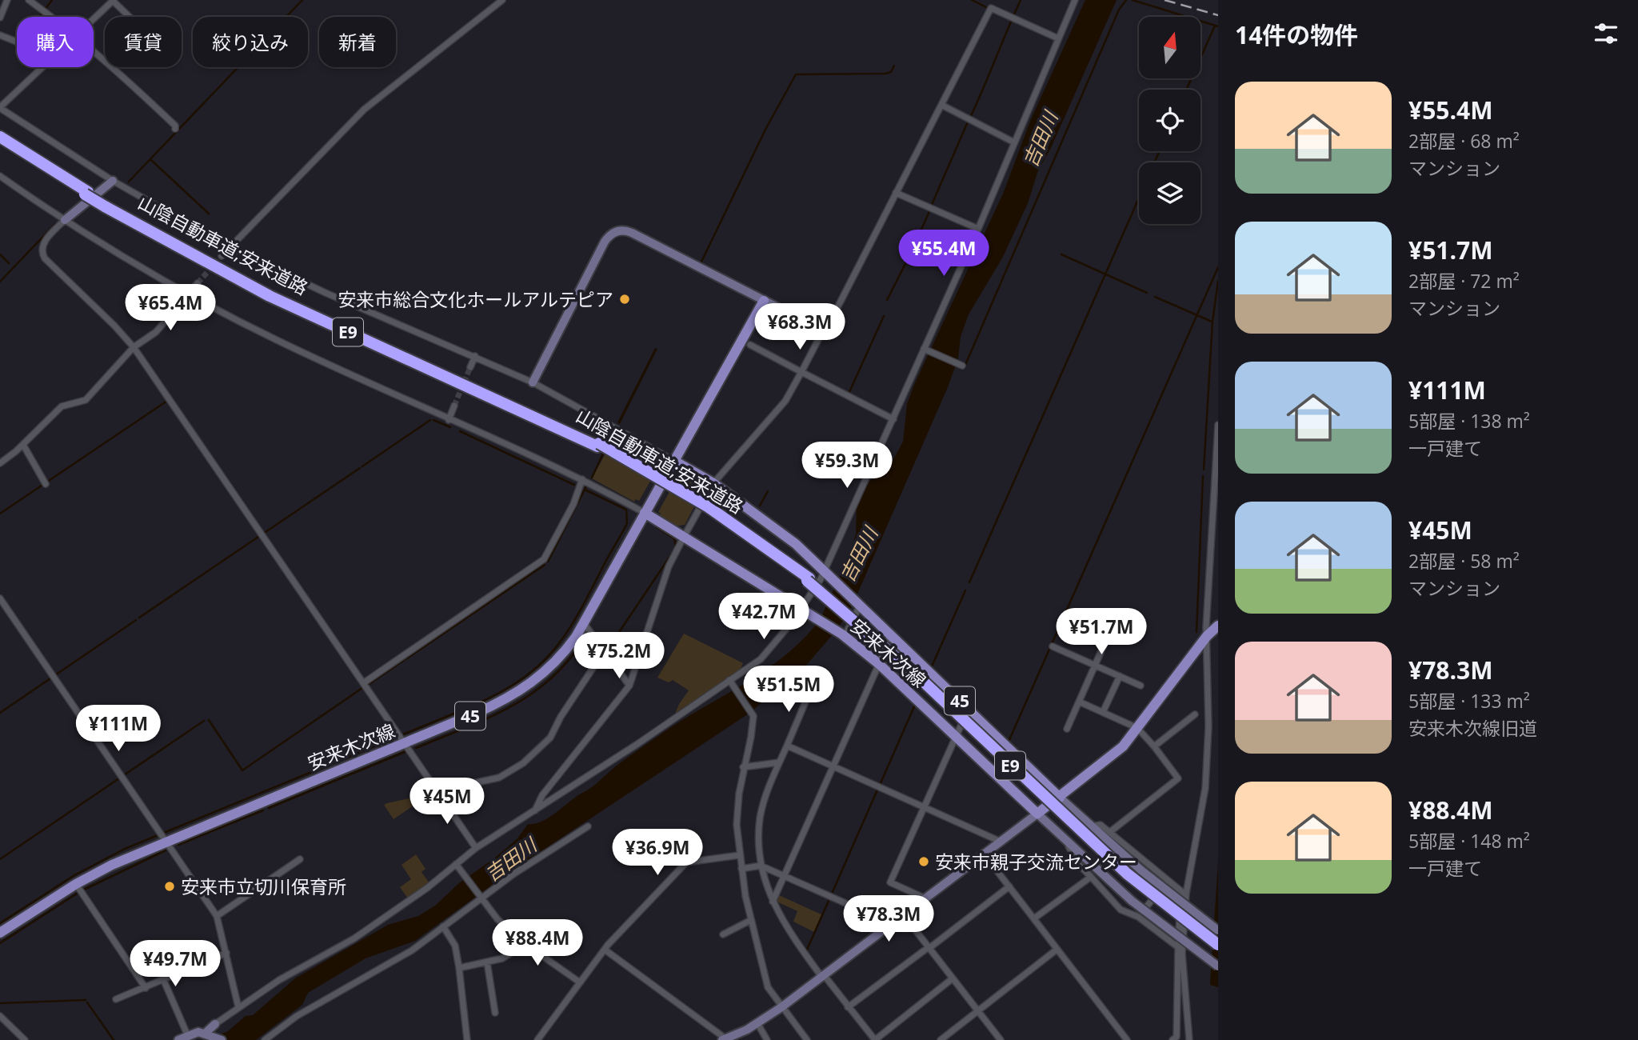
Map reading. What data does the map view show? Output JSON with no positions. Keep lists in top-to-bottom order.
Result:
{
  "streets": {
    "highway": ["山陰自動車道;安来道路", "E9"],
    "main road": ["安来木次線", "45"]
  },
  "water": ["吉田川"],
  "places": ["安来市総合文化ホールアルテピア", "安来市親子交流センター", "安来市立切川保育所"],
  "north": "top",
  "page": {
    "heading": "14件の物件",
    "chip": [
      "購入",
      "賃貸",
      "絞り込み",
      "新着"
    ],
    "list": [
      {
        "name": "¥55.4M",
        "note": "2部屋 · 68 m² · マンション"
      },
      {
        "name": "¥51.7M",
        "note": "2部屋 · 72 m² · マンション"
      },
      {
        "name": "¥111M",
        "note": "5部屋 · 138 m² · 一戸建て"
      },
      {
        "name": "¥45M",
        "note": "2部屋 · 58 m² · マンション"
      },
      {
        "name": "¥78.3M",
        "note": "5部屋 · 133 m² · 安来木次線旧道"
      },
      {
        "name": "¥88.4M",
        "note": "5部屋 · 148 m² · 一戸建て"
      }
    ],
    "price": [
      "¥55.4M",
      "¥65.4M",
      "¥68.3M",
      "¥59.3M",
      "¥42.7M",
      "¥51.7M",
      "¥75.2M",
      "¥51.5M",
      "¥111M",
      "¥45M",
      "¥36.9M",
      "¥78.3M",
      "¥88.4M",
      "¥49.7M"
    ]
  }
}
